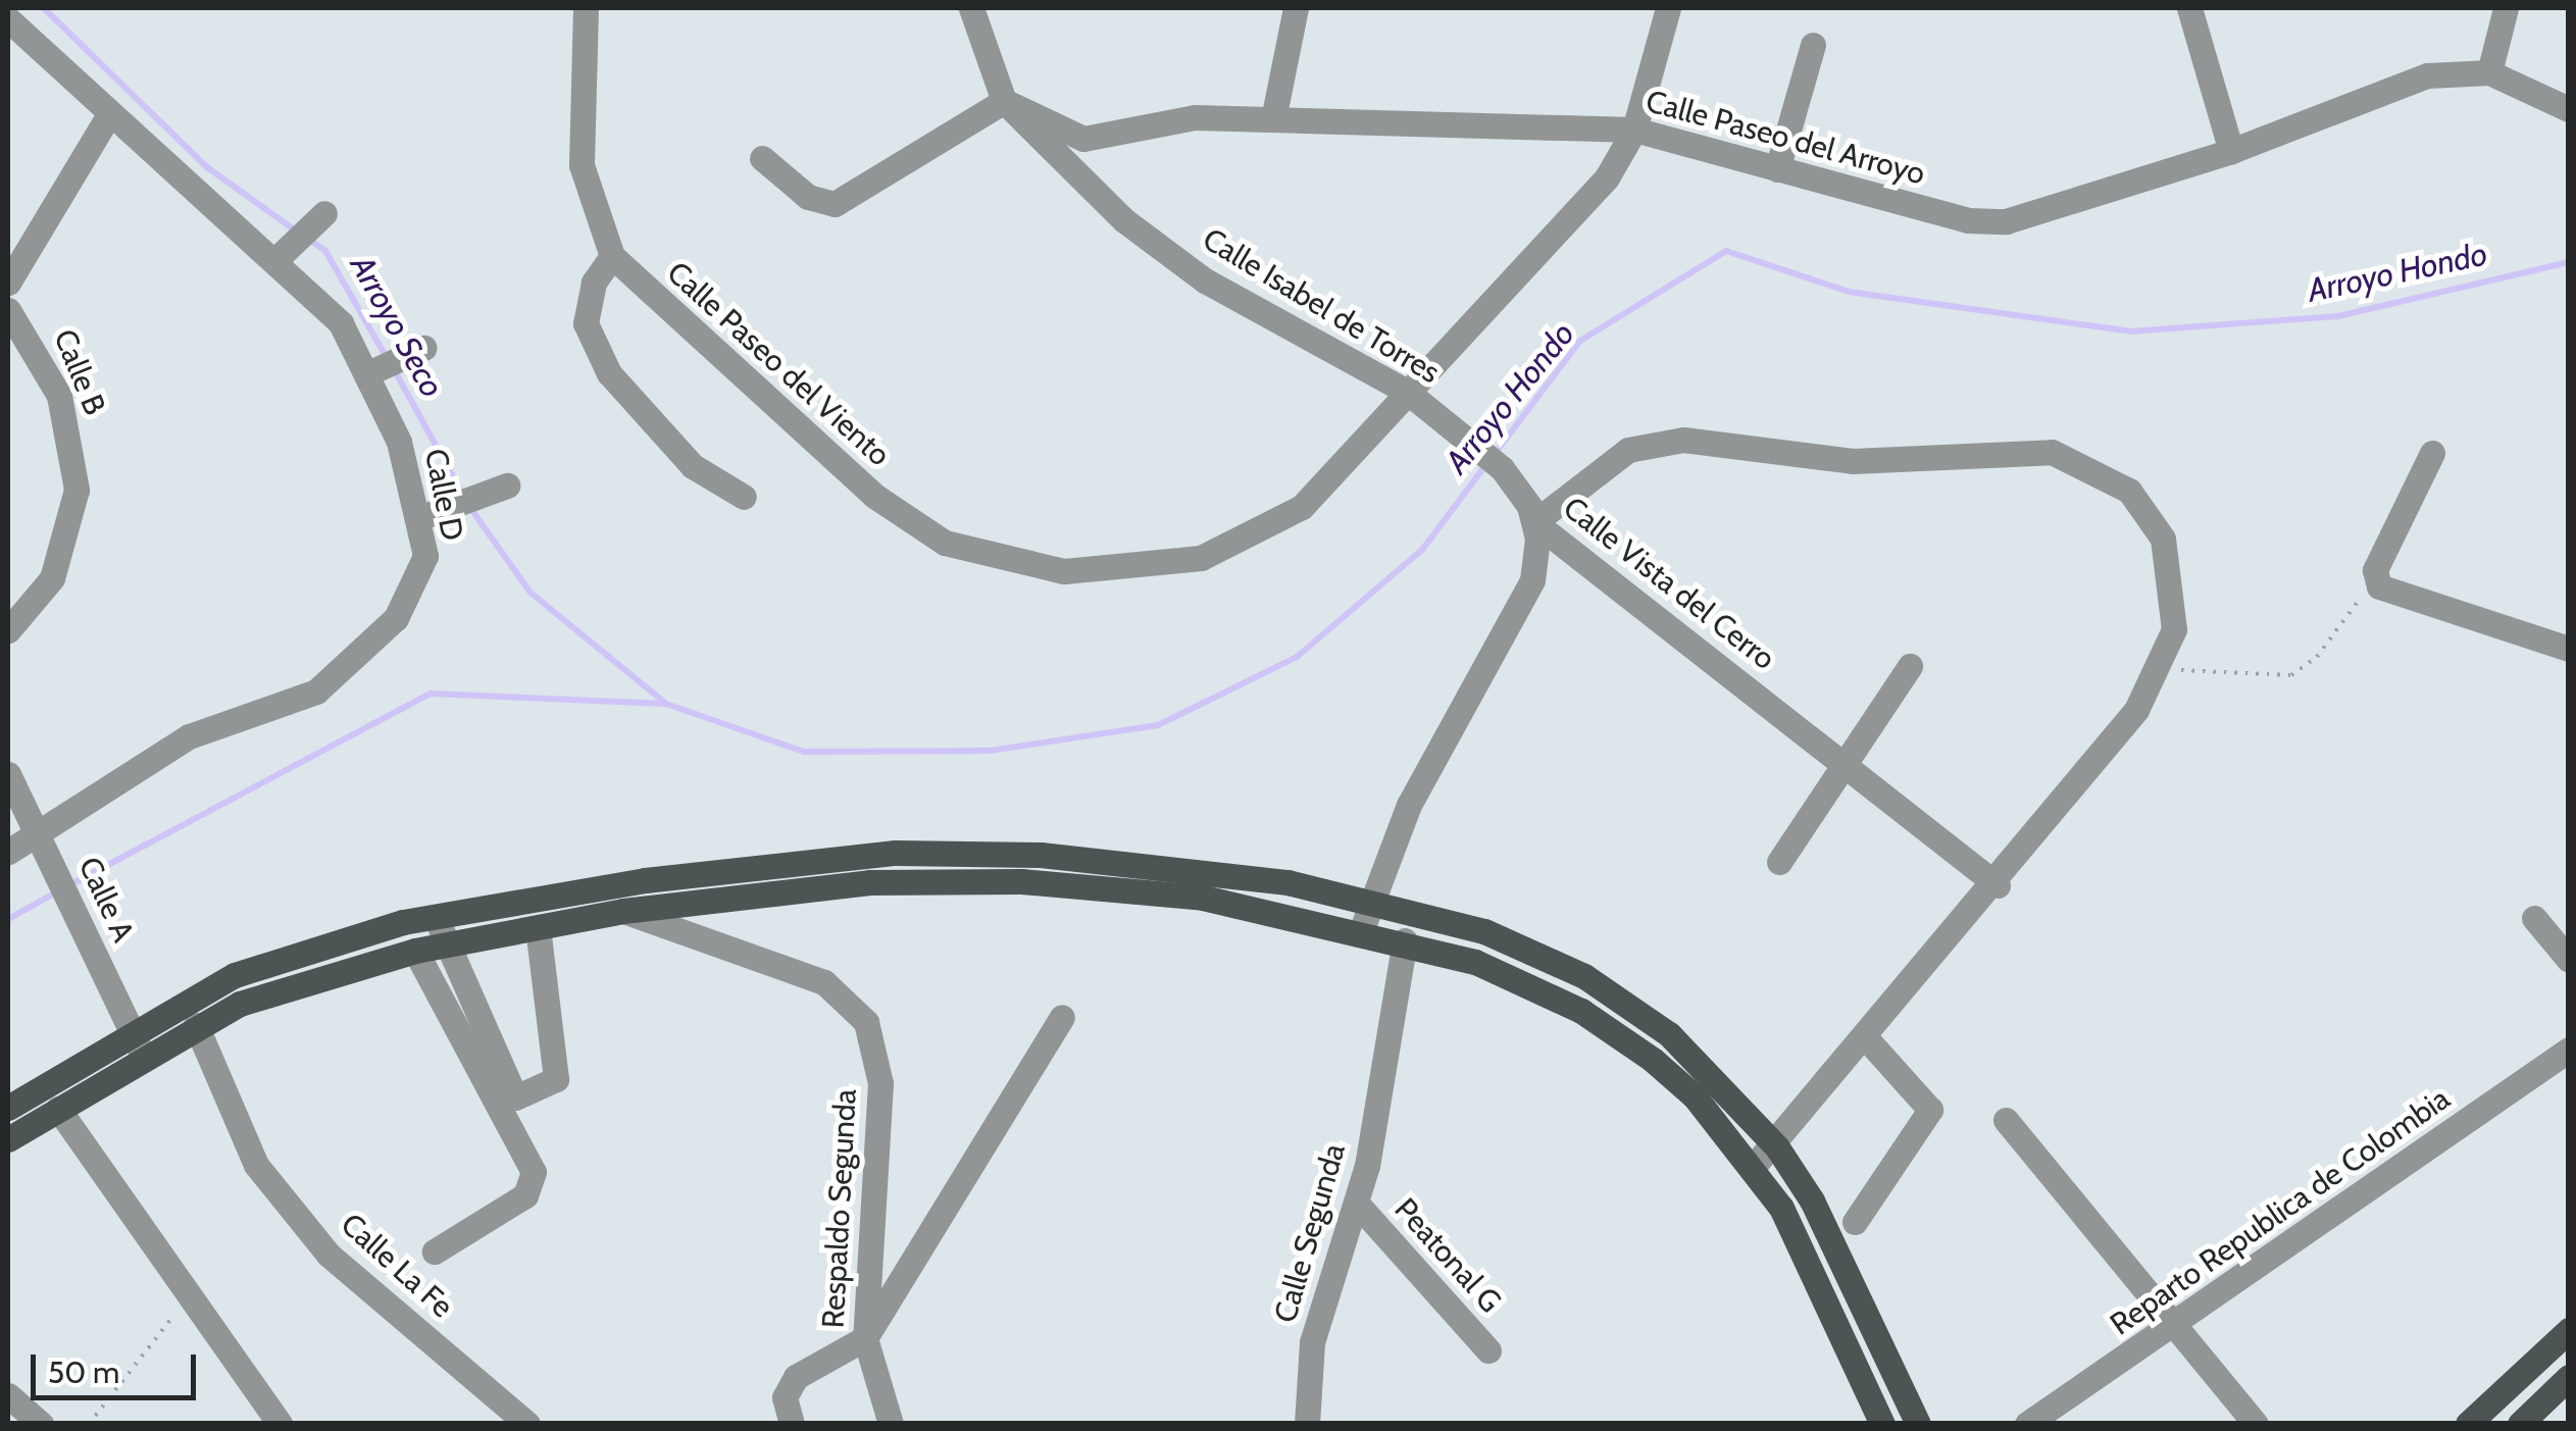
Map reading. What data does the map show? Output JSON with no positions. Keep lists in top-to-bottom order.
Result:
{
  "streets": {
    "street": [
      "Calle Paseo del Arroyo",
      "Calle Isabel de Torres",
      "Calle Paseo del Viento",
      "Calle B",
      "Calle D",
      "Calle Vista del Cerro",
      "Calle A",
      "Respaldo Segunda",
      "Reparto Republica de Colombia",
      "Calle Segunda",
      "Peatonal G",
      "Calle La Fe"
    ]
  },
  "crossings": [
    ["Calle Paseo del Arroyo", "Calle Isabel de Torres"],
    ["Calle Paseo del Arroyo", "Calle Paseo del Viento"],
    ["Calle Isabel de Torres", "Calle Paseo del Viento"],
    ["Calle Isabel de Torres", "Calle Vista del Cerro"],
    ["Calle D", "Calle A"],
    ["Calle Segunda", "Peatonal G"]
  ],
  "water": ["Arroyo Hondo", "Arroyo Seco"],
  "scale_bar": "50 m"
}
